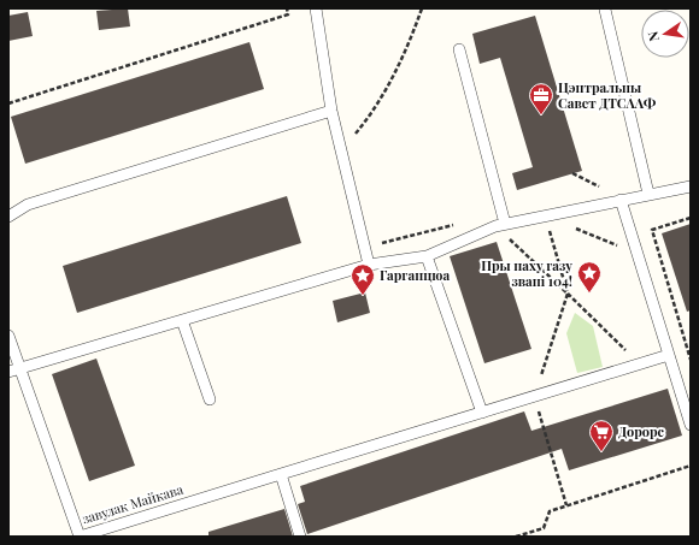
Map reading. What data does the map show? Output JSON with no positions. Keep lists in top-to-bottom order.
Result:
{
  "streets": {
    "lane": ["завулак Майкава"]
  },
  "places": {
    "office": ["Цэнтральны Савет ДТСААФ"],
    "place": ["Пры паху газу звані 104!", "Гарганцюа"],
    "supermarket": ["Дорорс"]
  },
  "north": "left"
}
